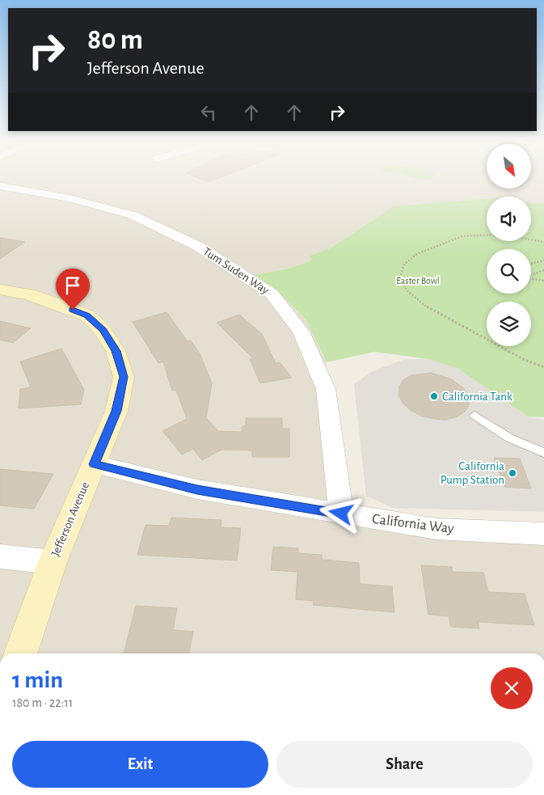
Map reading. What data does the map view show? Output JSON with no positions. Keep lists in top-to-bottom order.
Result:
{
  "streets": {
    "street": ["Tum Suden Way", "Jefferson Avenue", "California Way"]
  },
  "crossings": [
    ["Tum Suden Way", "California Way"],
    ["Jefferson Avenue", "California Way"]
  ],
  "parks": ["Easter Bowl"],
  "places": ["California Tank", "California Pump Station"],
  "north": "bottom right",
  "page": {
    "turn": ["80 m", "Jefferson Avenue"],
    "heading": ["1 min", "180 m · 22:11"],
    "buttons": ["Exit", "Share"]
  }
}
